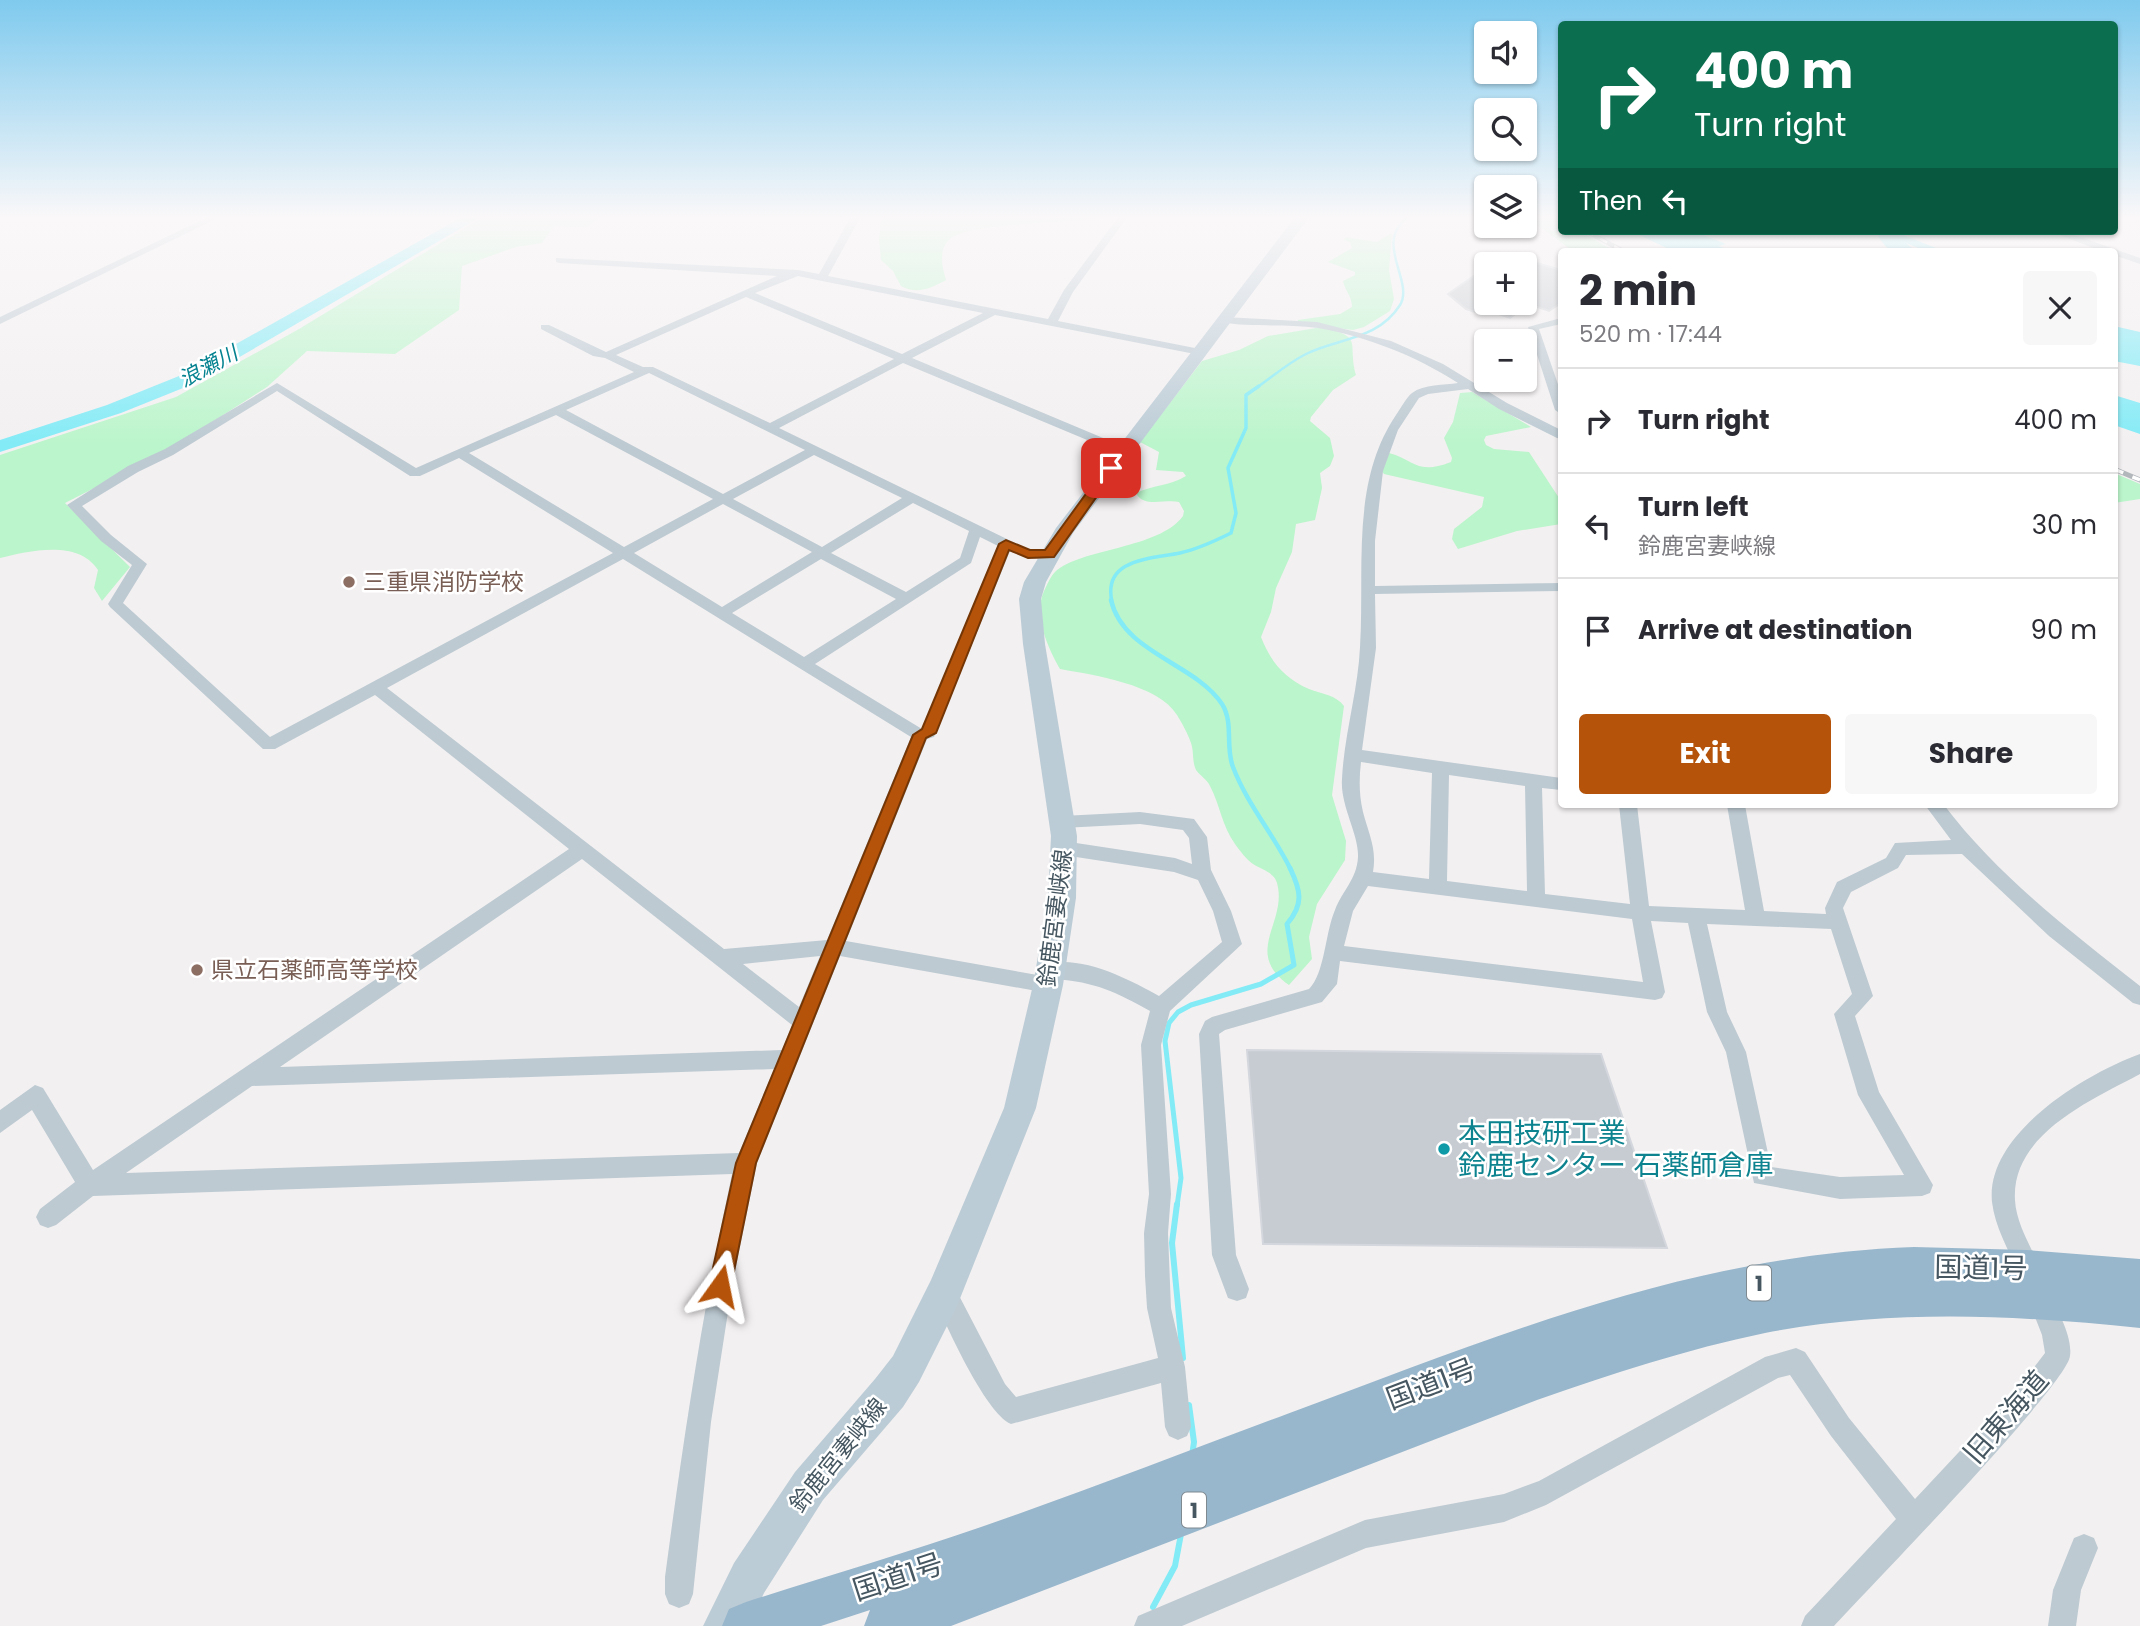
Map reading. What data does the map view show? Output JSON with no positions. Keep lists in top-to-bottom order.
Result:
{
  "streets": {
    "highway": ["国道1号", "1"],
    "main road": ["鈴鹿宮妻峡線"],
    "street": ["旧東海道"]
  },
  "water": ["浪瀬川"],
  "places": ["三重県消防学校", "県立石薬師高等学校", "本田技研工業 鈴鹿センター 石薬師倉庫"],
  "page": {
    "map_buttons": ["+", "−"],
    "turn": ["400 m", "Turn right"],
    "then": "Then",
    "heading": ["2 min", "520 m · 17:44"],
    "list": [
      {
        "name": "Turn right",
        "value": "400 m"
      },
      {
        "name": "Turn left",
        "note": "鈴鹿宮妻峡線",
        "value": "30 m"
      },
      {
        "name": "Arrive at destination",
        "value": "90 m"
      }
    ],
    "buttons": ["Exit", "Share"]
  }
}
